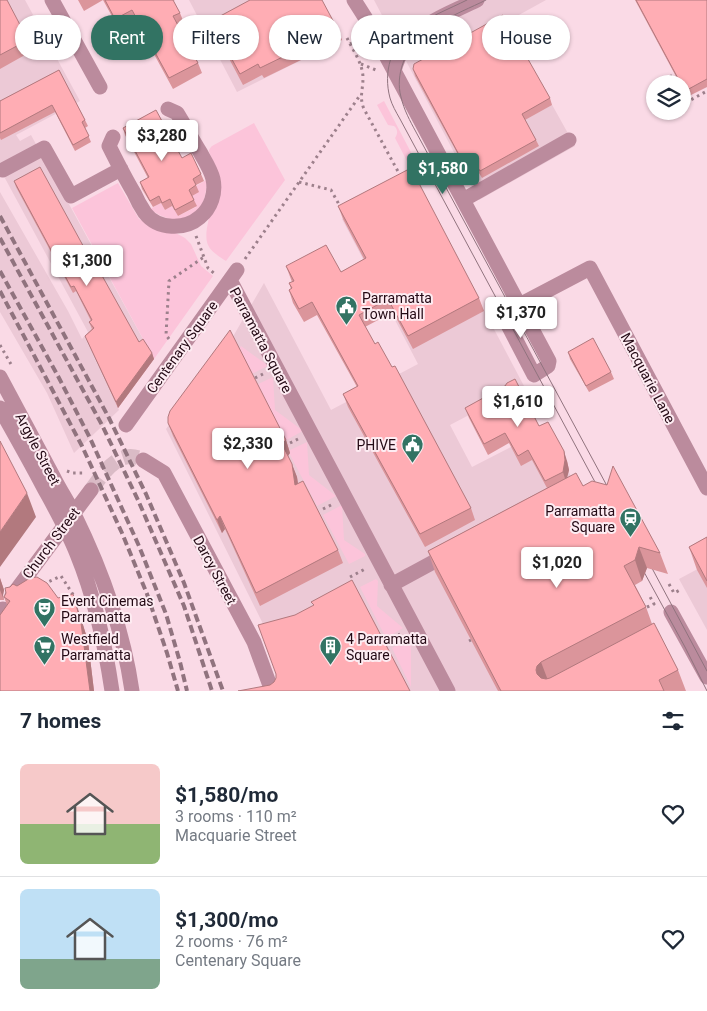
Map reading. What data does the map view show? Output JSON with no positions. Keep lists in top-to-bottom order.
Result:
{
  "streets": {
    "street": [
      "Parramatta Square",
      "Centenary Square",
      "Macquarie Lane",
      "Argyle Street",
      "Church Street",
      "Darcy Street"
    ]
  },
  "crossings": [
    ["Parramatta Square", "Centenary Square"],
    ["Argyle Street", "Church Street"]
  ],
  "places": {
    "public building": ["Parramatta Town Hall", "PHIVE"],
    "station": ["Parramatta Square"],
    "theatre": ["Event Cinemas Parramatta"],
    "supermarket": ["Westfield Parramatta"],
    "building": ["4 Parramatta Square"]
  },
  "page": {
    "chip": [
      "Buy",
      "Rent",
      "Filters",
      "New",
      "Apartment",
      "House"
    ],
    "price": [
      "$3,280",
      "$1,580",
      "$1,300",
      "$1,370",
      "$1,610",
      "$2,330",
      "$1,020"
    ],
    "heading": "7 homes",
    "list": [
      {
        "name": "$1,580/mo",
        "note": "3 rooms · 110 m² · Macquarie Street"
      },
      {
        "name": "$1,300/mo",
        "note": "2 rooms · 76 m² · Centenary Square"
      }
    ]
  }
}
